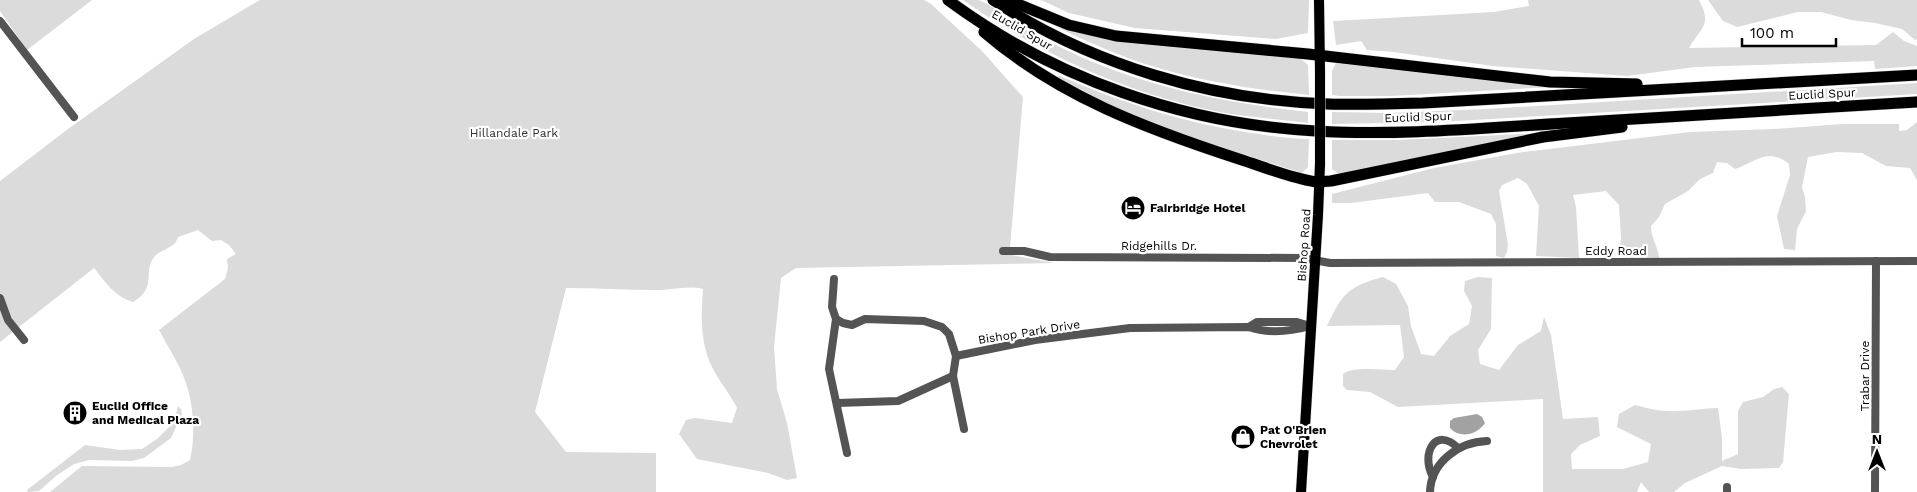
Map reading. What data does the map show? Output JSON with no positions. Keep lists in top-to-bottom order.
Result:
{
  "streets": {
    "highway": ["Euclid Spur"],
    "main road": ["Bishop Road"],
    "street": [
      "Ridgehills Dr.",
      "Eddy Road",
      "Bishop Park Drive",
      "Trabar Drive"
    ]
  },
  "crossings": [
    ["Bishop Road", "Ridgehills Dr."],
    ["Bishop Road", "Eddy Road"],
    ["Bishop Road", "Bishop Park Drive"],
    ["Ridgehills Dr.", "Eddy Road"],
    ["Eddy Road", "Trabar Drive"]
  ],
  "parks": ["Hillandale Park"],
  "places": {
    "hotel": ["Fairbridge Hotel"],
    "building": ["Euclid Office and Medical Plaza"],
    "shop": ["Pat O'Brien Chevrolet"]
  },
  "scale_bar": "100 m",
  "north": "top"
}
